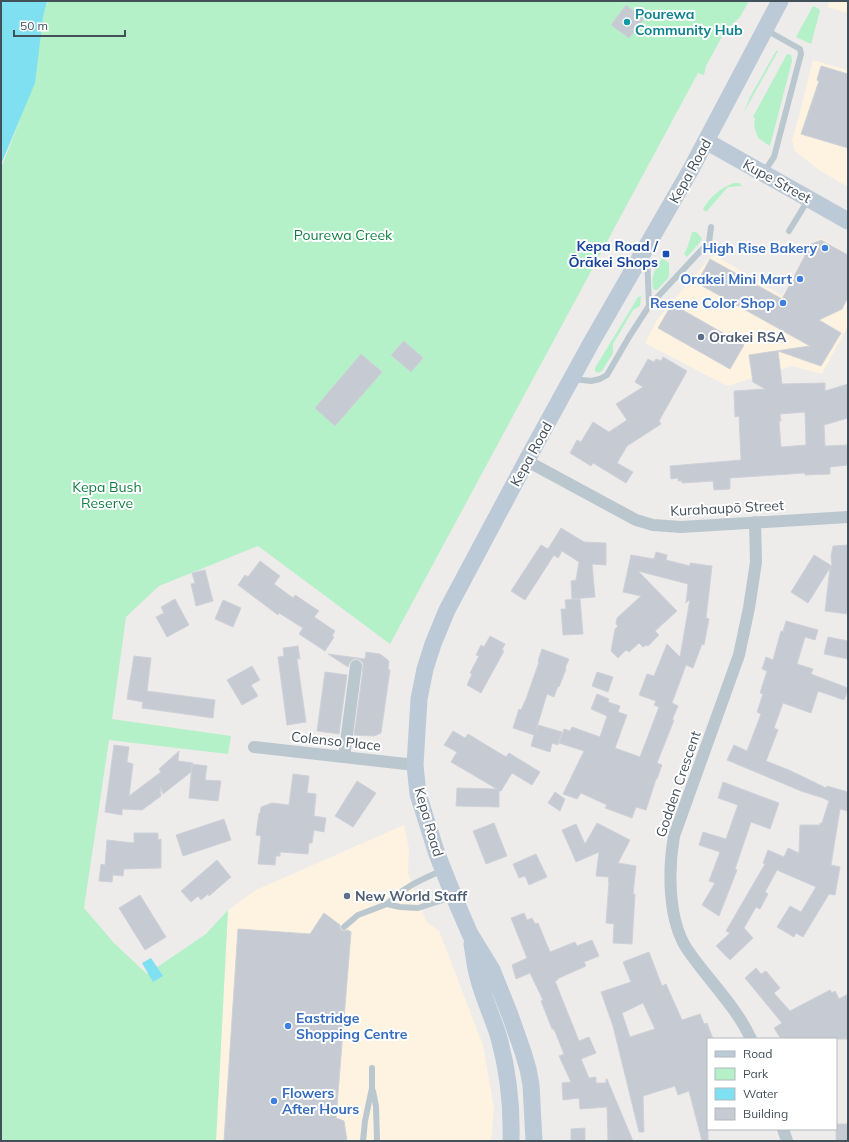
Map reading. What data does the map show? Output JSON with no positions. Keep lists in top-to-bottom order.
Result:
{
  "streets": {
    "main road": ["Kepa Road", "Kupe Street"],
    "street": ["Kurahaupō Street", "Colenso Place", "Godden Crescent"]
  },
  "crossings": [
    ["Kepa Road", "Kupe Street"],
    ["Kepa Road", "Kurahaupō Street"],
    ["Kepa Road", "Colenso Place"],
    ["Kurahaupō Street", "Godden Crescent"]
  ],
  "parks": ["Pourewa Creek", "Kepa Bush Reserve"],
  "places": {
    "other": [
      "Pourewa Community Hub",
      "High Rise Bakery",
      "Orakei Mini Mart",
      "Resene Color Shop",
      "Orakei RSA",
      "New World Staff",
      "Eastridge Shopping Centre",
      "Flowers After Hours"
    ],
    "transit": ["Kepa Road / Ōrākei Shops"]
  },
  "legend": [
    "Road",
    "Park",
    "Water",
    "Building"
  ],
  "scale_bar": "50 m"
}
